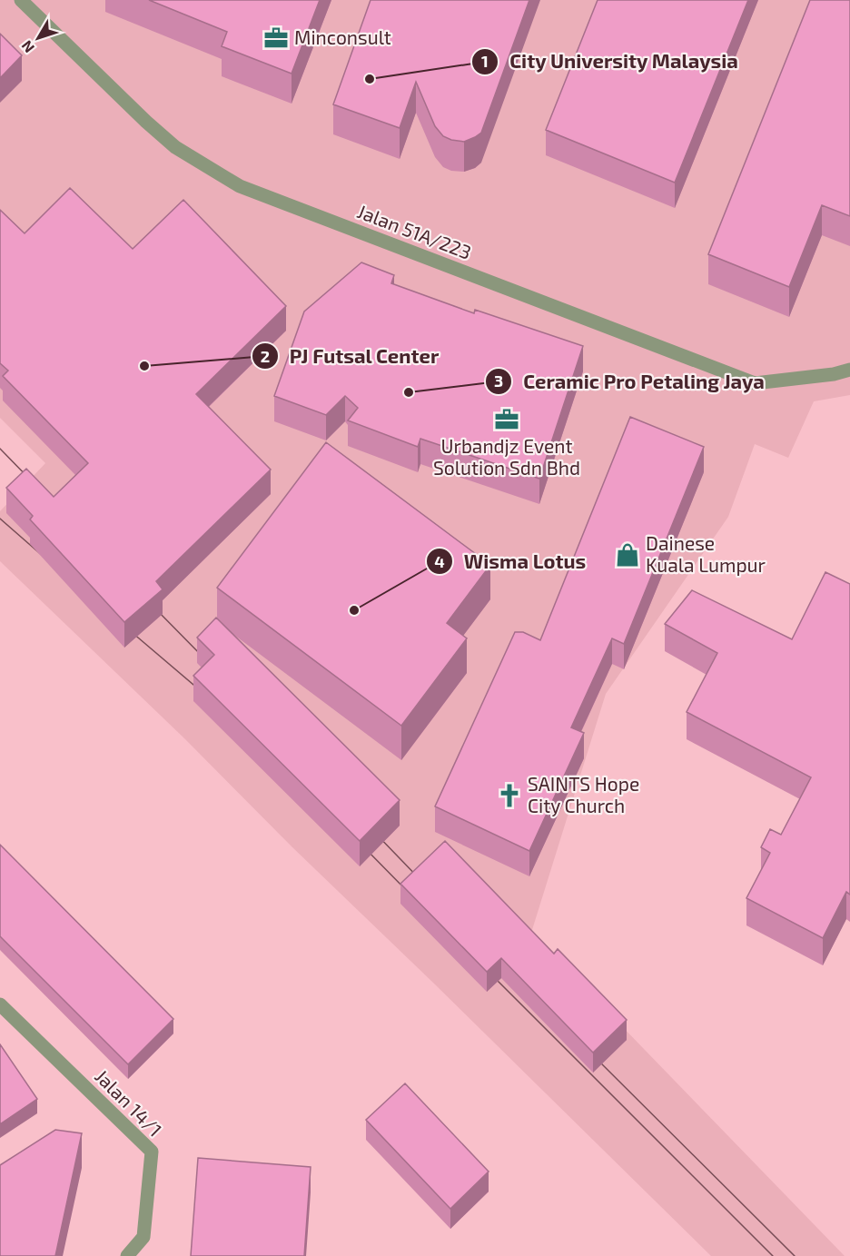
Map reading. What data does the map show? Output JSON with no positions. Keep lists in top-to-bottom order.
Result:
{
  "streets": {
    "street": ["Jalan 51A/223", "Jalan 14/1"]
  },
  "places": {
    "office": ["Minconsult", "Urbandjz Event Solution Sdn Bhd"],
    "other": [
      "City University Malaysia",
      "PJ Futsal Center",
      "Ceramic Pro Petaling Jaya",
      "Wisma Lotus"
    ],
    "shop": ["Dainese Kuala Lumpur"],
    "church": ["SAINTS Hope City Church"]
  },
  "north": "bottom left"
}
